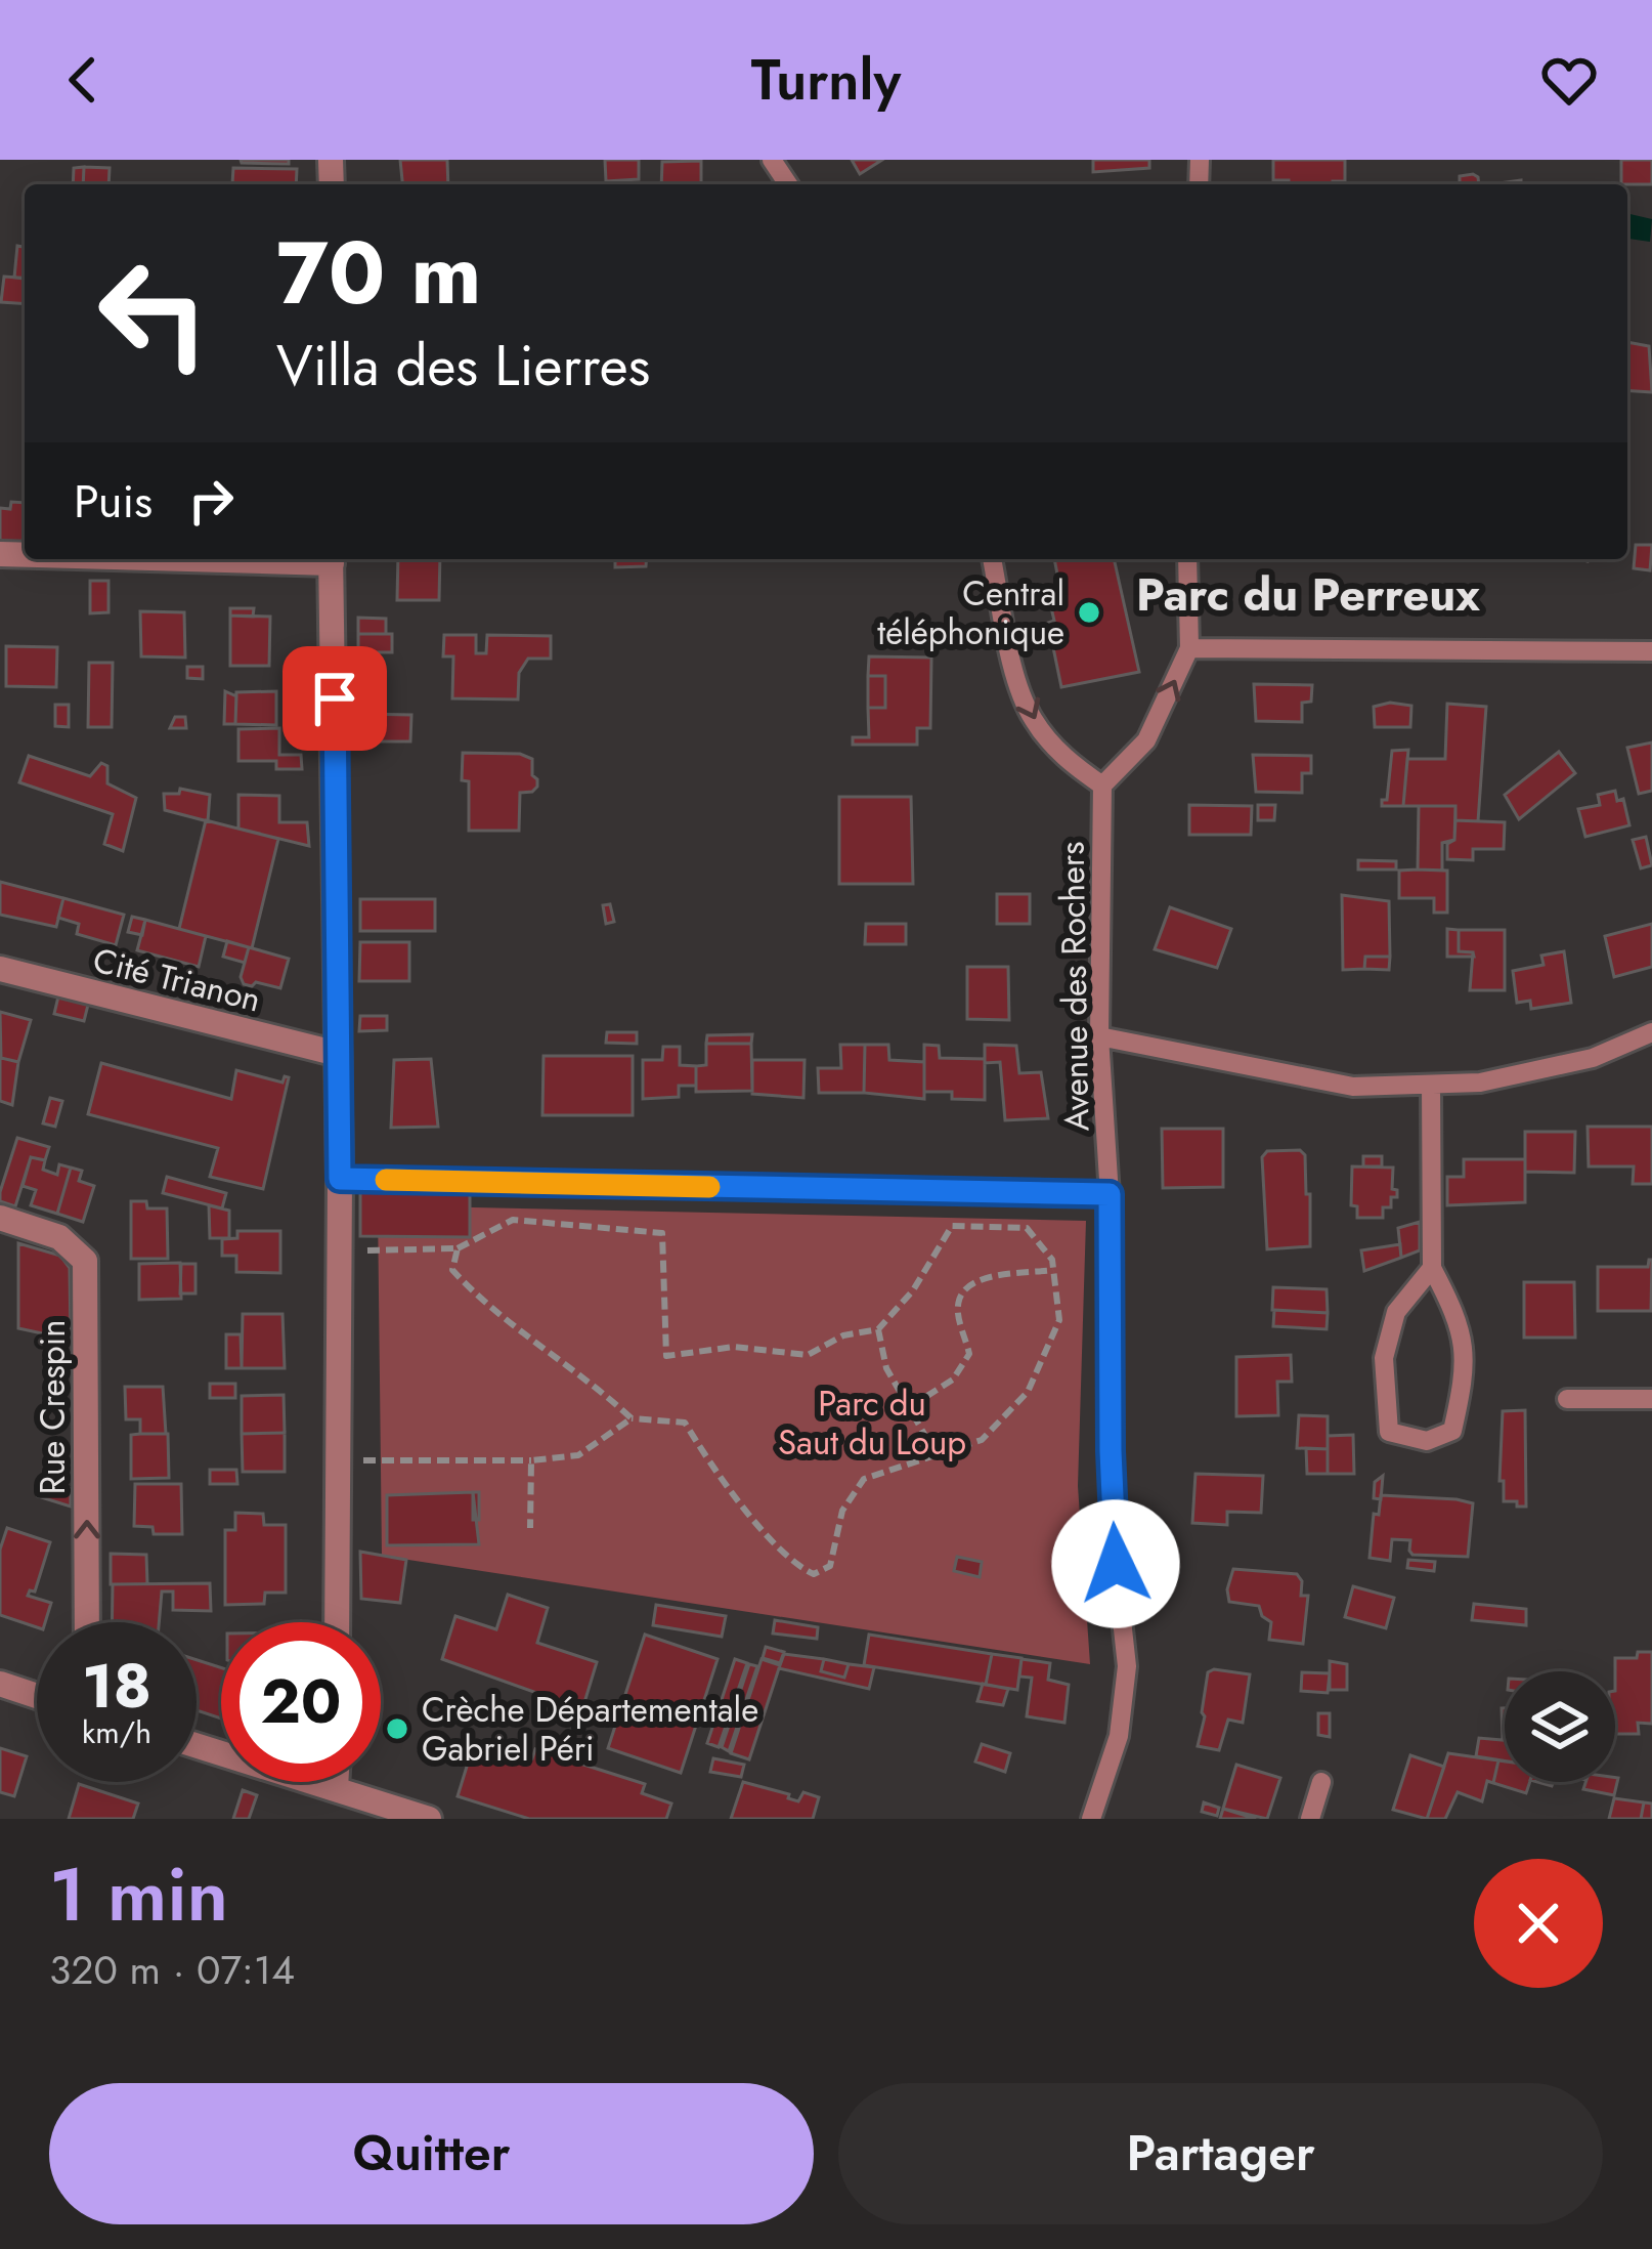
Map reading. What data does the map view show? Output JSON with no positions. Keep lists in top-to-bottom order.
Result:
{
  "streets": {
    "street": ["Cité Trianon", "Rue Crespin"],
    "lane": ["Avenue des Rochers"]
  },
  "one_way": ["Rue Crespin"],
  "districts": ["Parc du Perreux"],
  "parks": ["Parc du Saut du Loup"],
  "places": ["Central téléphonique", "Crèche Départementale Gabriel Péri"],
  "page": {
    "header": "Turnly",
    "turn": ["70 m", "Villa des Lierres"],
    "then": "Puis",
    "speed": "18 km/h",
    "limit": "20",
    "heading": ["1 min", "320 m · 07:14"],
    "buttons": ["Quitter", "Partager"]
  }
}
